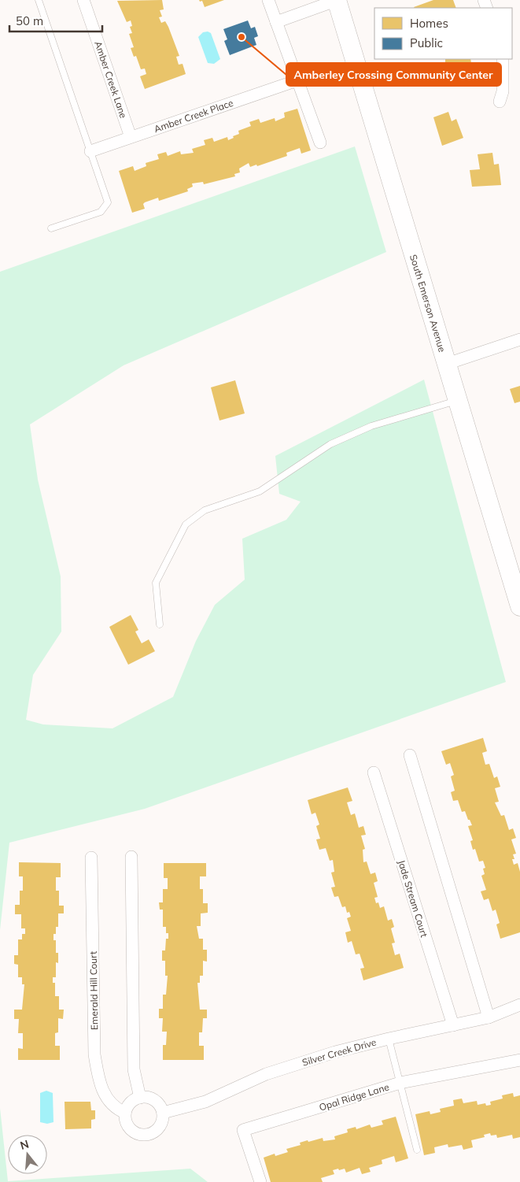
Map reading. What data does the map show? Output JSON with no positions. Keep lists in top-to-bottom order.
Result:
{
  "streets": {
    "main road": ["South Emerson Avenue"],
    "street": [
      "Amber Creek Lane",
      "Amber Creek Place",
      "Jade Stream Court",
      "Emerald Hill Court",
      "Silver Creek Drive",
      "Opal Ridge Lane"
    ]
  },
  "crossings": [
    ["Amber Creek Lane", "Amber Creek Place"],
    ["Jade Stream Court", "Silver Creek Drive"],
    ["Emerald Hill Court", "Silver Creek Drive"]
  ],
  "places": ["Amberley Crossing Community Center"],
  "legend": ["Homes", "Public"],
  "scale_bar": "50 m",
  "north": "top"
}
